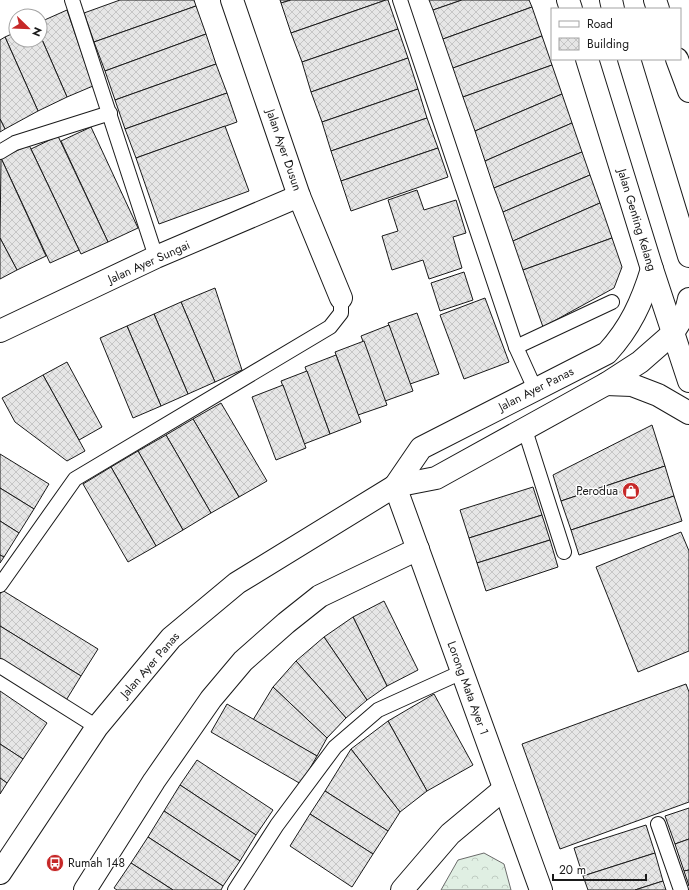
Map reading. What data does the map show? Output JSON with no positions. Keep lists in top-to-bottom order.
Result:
{
  "streets": {
    "street": [
      "Jalan Ayer Dusun",
      "Jalan Genting Kelang",
      "Jalan Ayer Sungai",
      "Jalan Ayer Panas",
      "Lorong Mata Ayer 1"
    ]
  },
  "crossings": [
    ["Jalan Ayer Dusun", "Jalan Ayer Sungai"],
    ["Jalan Genting Kelang", "Jalan Ayer Panas"],
    ["Jalan Ayer Panas", "Lorong Mata Ayer 1"]
  ],
  "places": {
    "shop": ["Perodua"],
    "bus stop": ["Rumah 148"]
  },
  "legend": ["Road", "Building"],
  "scale_bar": "20 m",
  "north": "bottom right"
}
